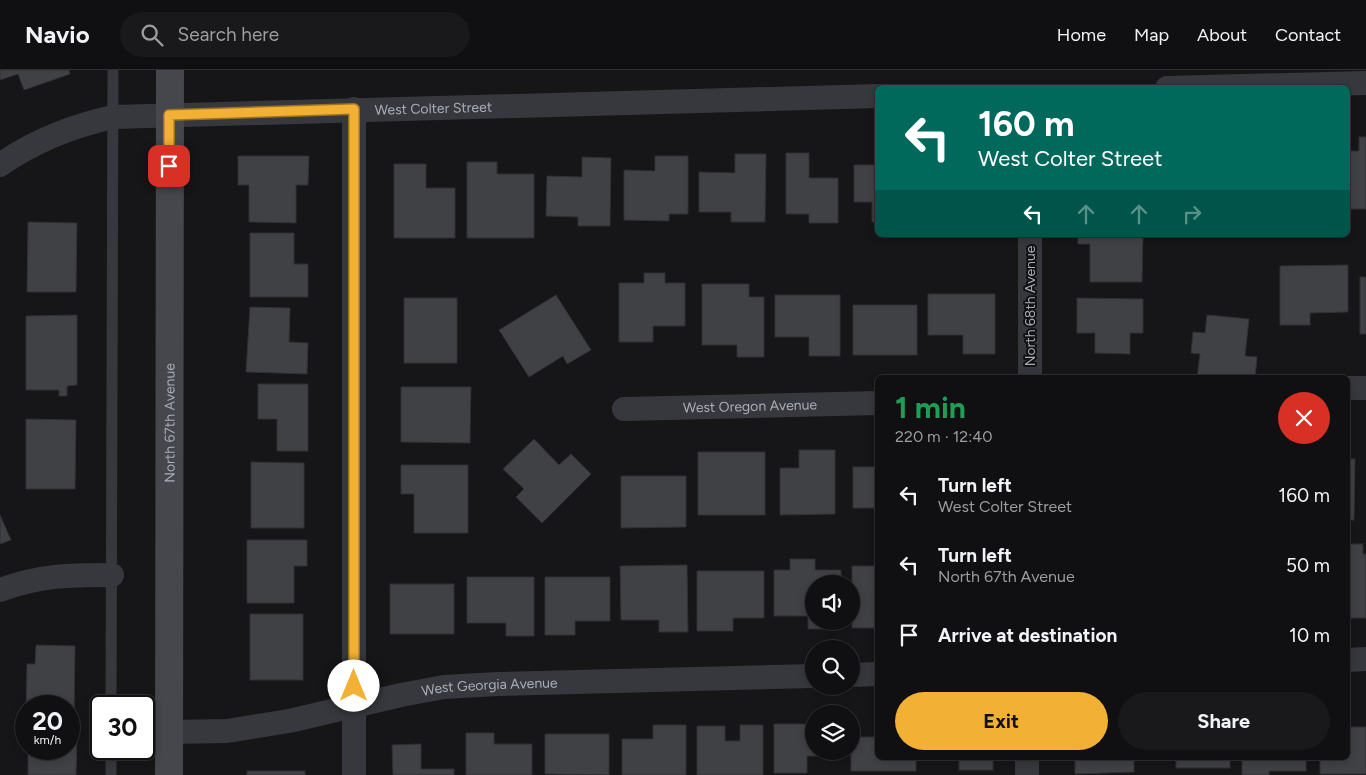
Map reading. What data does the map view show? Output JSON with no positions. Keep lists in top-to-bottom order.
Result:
{
  "streets": {
    "main road": ["North 67th Avenue"],
    "street": [
      "West Colter Street",
      "North 68th Avenue",
      "West Oregon Avenue",
      "West Georgia Avenue"
    ]
  },
  "crossings": [
    ["West Colter Street", "North 67th Avenue"],
    ["North 67th Avenue", "West Georgia Avenue"]
  ],
  "page": {
    "header": "Navio",
    "search": "Search here",
    "nav": [
      "Home",
      "Map",
      "About",
      "Contact"
    ],
    "turn": ["160 m", "West Colter Street"],
    "heading": ["1 min", "220 m · 12:40"],
    "list": [
      {
        "name": "Turn left",
        "note": "West Colter Street",
        "value": "160 m"
      },
      {
        "name": "Turn left",
        "note": "North 67th Avenue",
        "value": "50 m"
      },
      {
        "name": "Arrive at destination",
        "value": "10 m"
      }
    ],
    "buttons": ["Exit", "Share"],
    "speed": "20 km/h",
    "limit": "30"
  }
}
